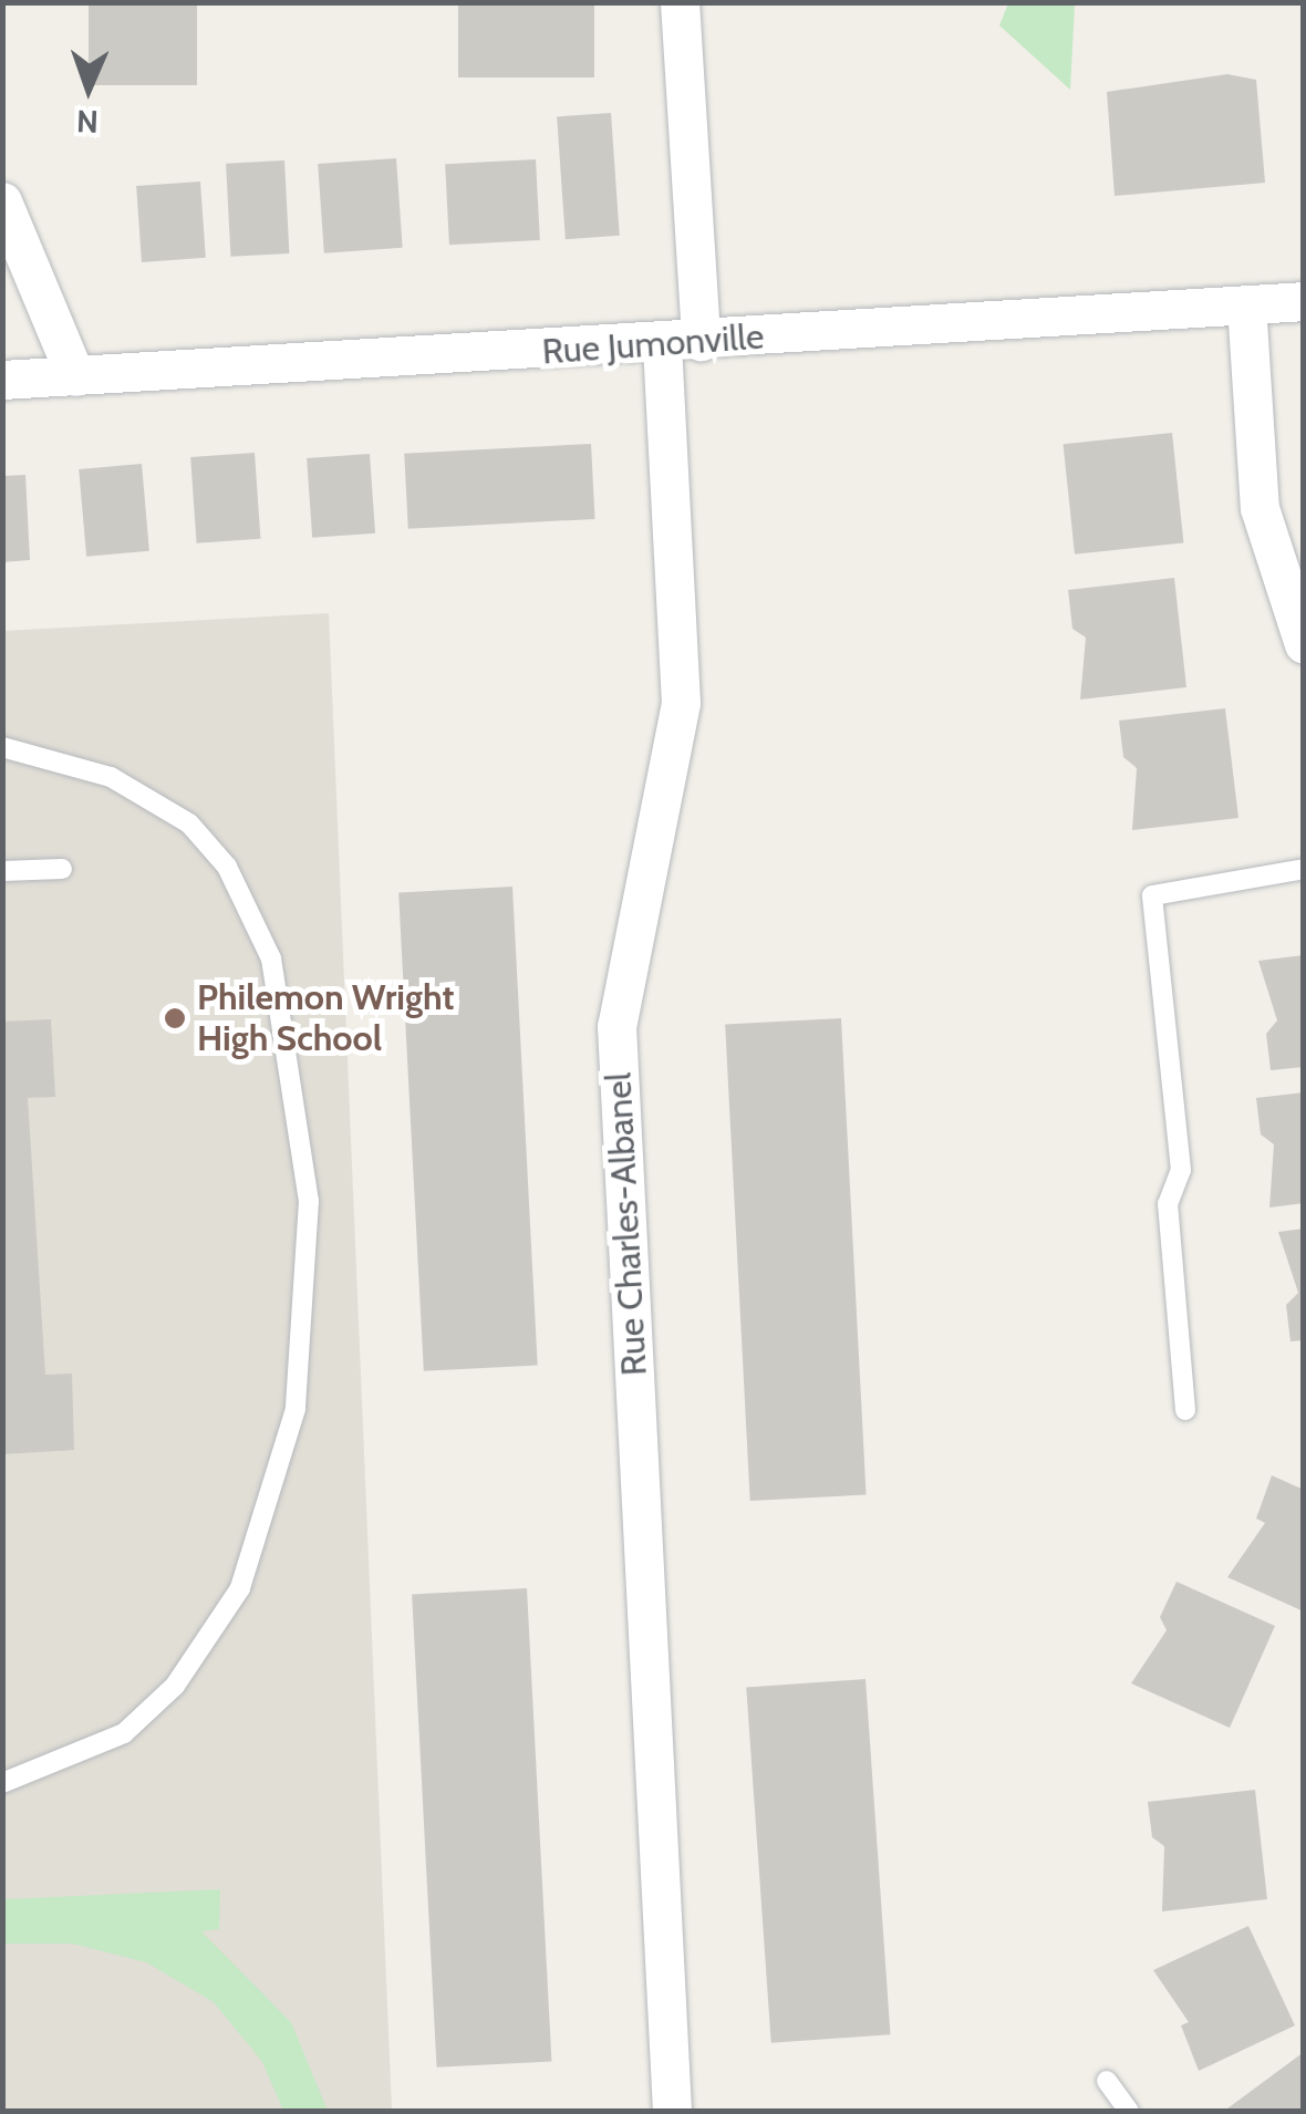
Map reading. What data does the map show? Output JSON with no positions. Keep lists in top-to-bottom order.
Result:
{
  "streets": {
    "street": ["Rue Jumonville", "Rue Charles-Albanel"]
  },
  "crossings": [
    ["Rue Jumonville", "Rue Charles-Albanel"]
  ],
  "places": ["Philemon Wright High School"],
  "north": "bottom"
}
